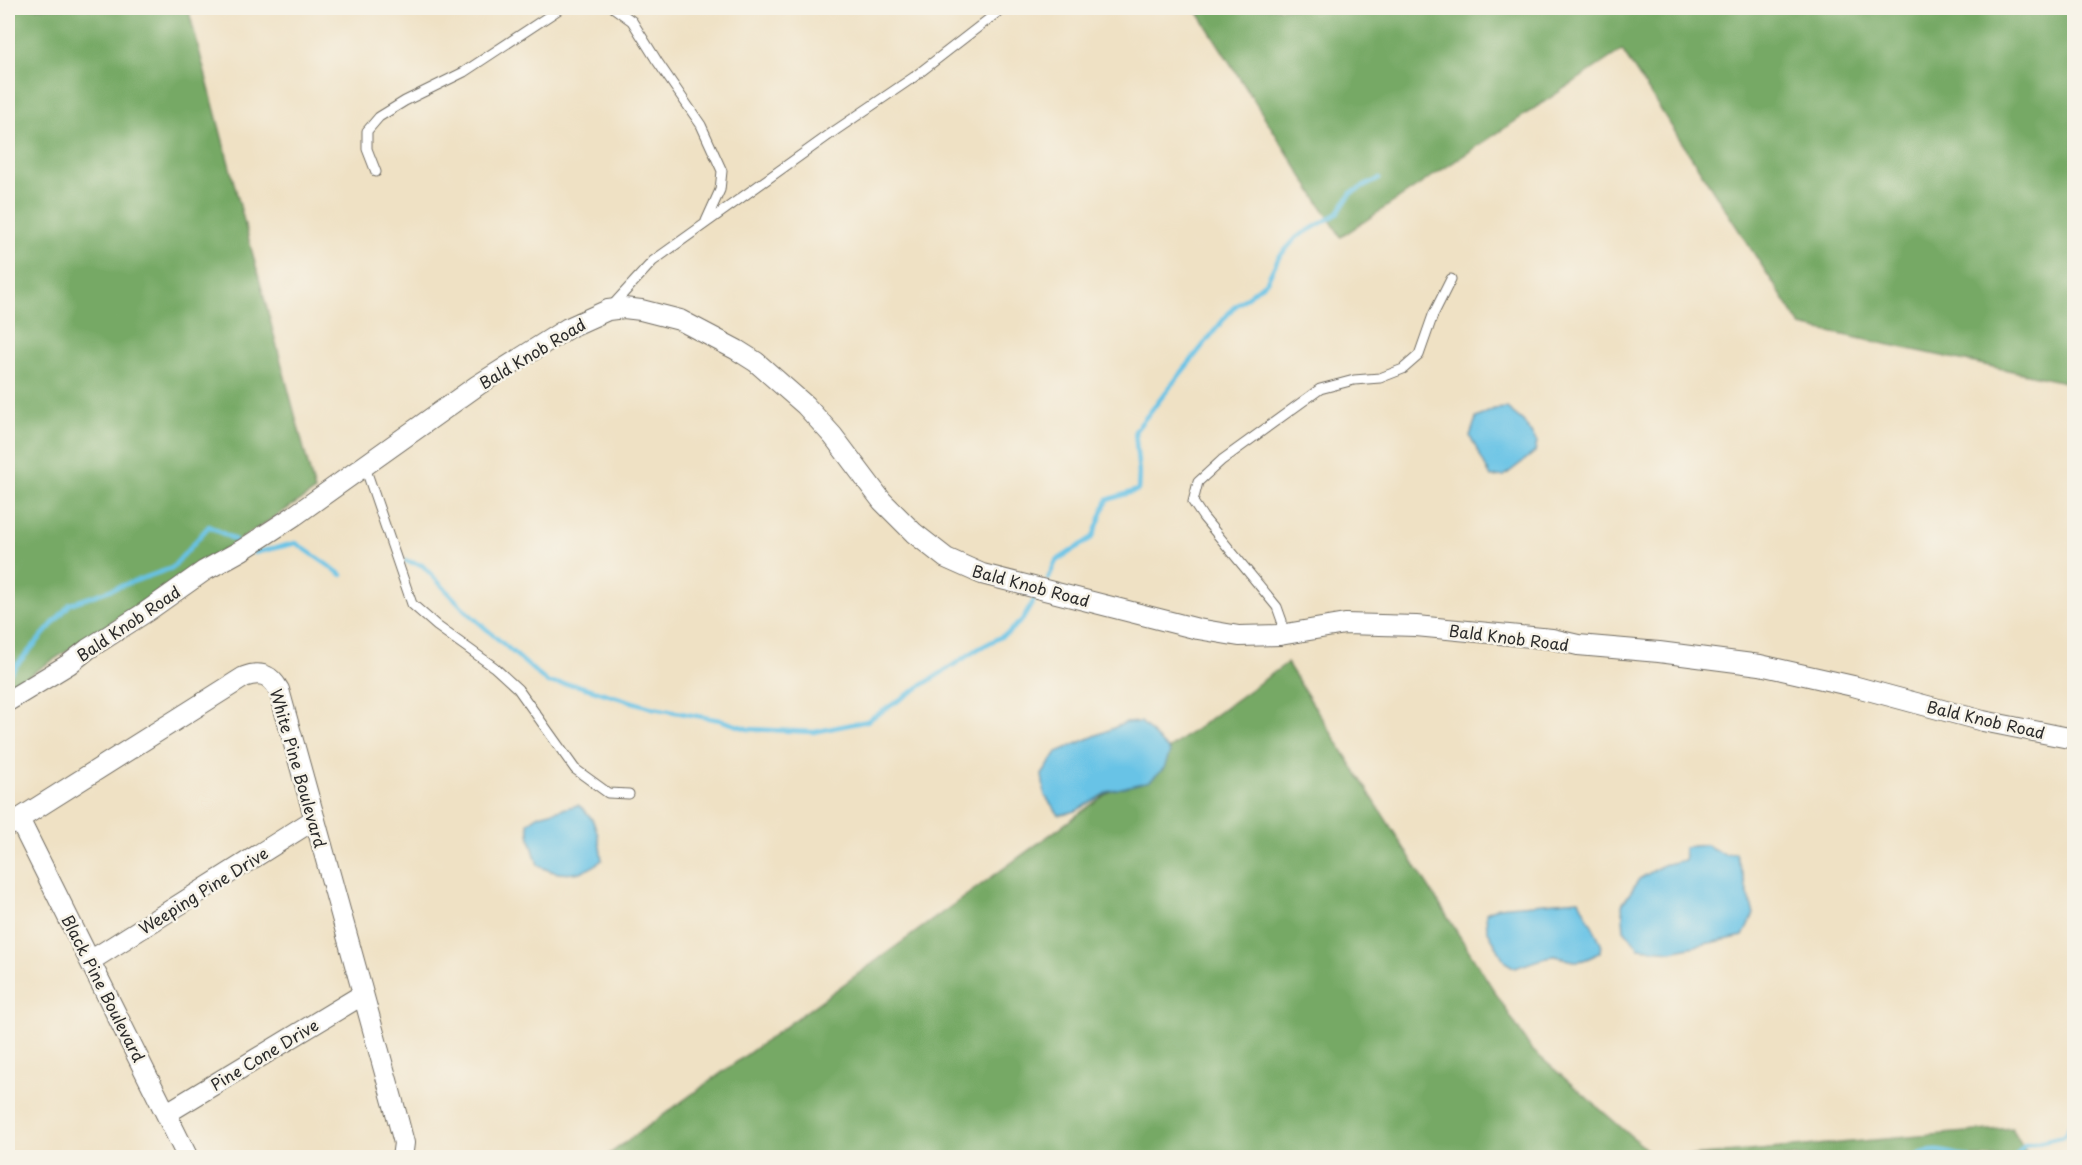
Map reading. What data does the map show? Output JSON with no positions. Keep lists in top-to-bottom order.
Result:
{
  "streets": {
    "street": [
      "Bald Knob Road",
      "White Pine Boulevard",
      "Weeping Pine Drive",
      "Black Pine Boulevard",
      "Pine Cone Drive"
    ]
  },
  "crossings": [
    ["White Pine Boulevard", "Weeping Pine Drive"],
    ["White Pine Boulevard", "Black Pine Boulevard"],
    ["White Pine Boulevard", "Pine Cone Drive"],
    ["Weeping Pine Drive", "Black Pine Boulevard"],
    ["Black Pine Boulevard", "Pine Cone Drive"]
  ]
}
